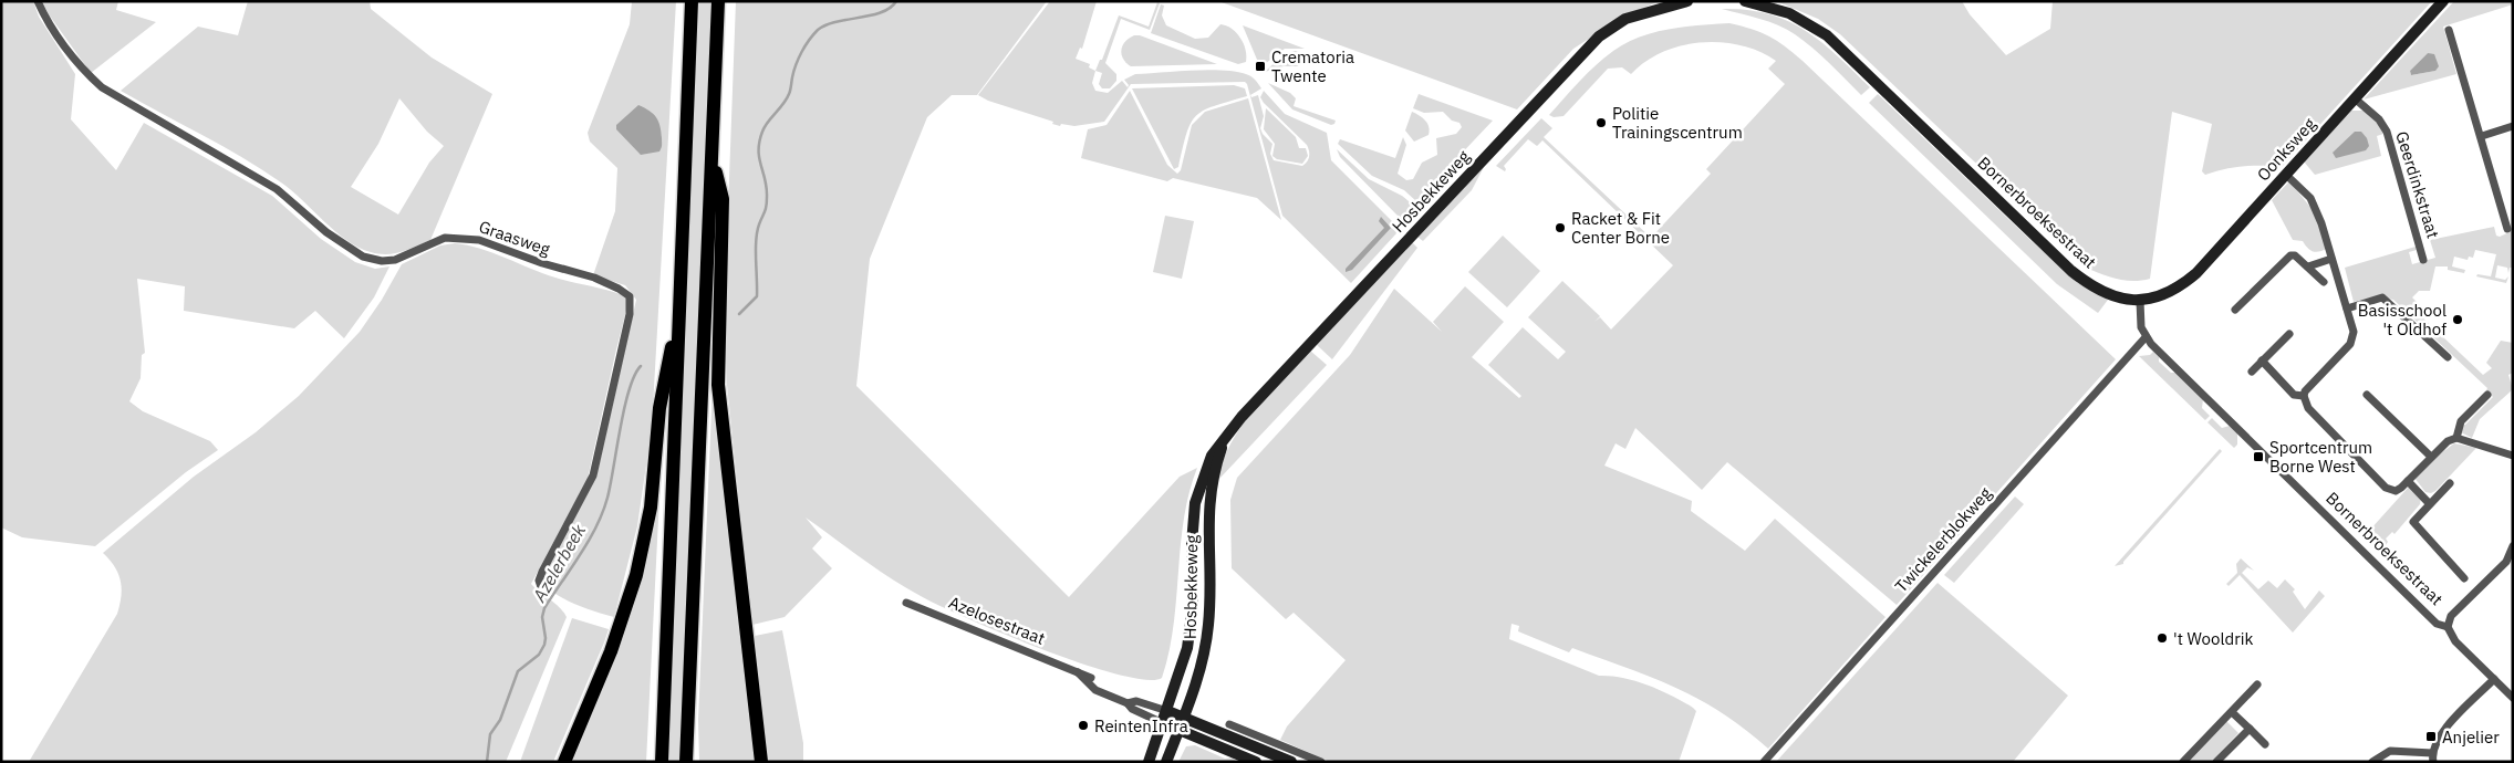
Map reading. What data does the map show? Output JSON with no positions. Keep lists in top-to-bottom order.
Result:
{
  "streets": {
    "main road": [
      "Oonksweg",
      "Hosbekkeweg",
      "Bornerbroeksestraat",
      "Azelosestraat"
    ],
    "street": ["Geerdinkstraat", "Graasweg", "Twickelerblokweg"]
  },
  "crossings": [
    ["Oonksweg", "Geerdinkstraat"],
    ["Oonksweg", "Bornerbroeksestraat"],
    ["Hosbekkeweg", "Azelosestraat"],
    ["Bornerbroeksestraat", "Twickelerblokweg"]
  ],
  "water": ["Azelerbeek"],
  "places": {
    "transit": ["Crematoria Twente", "Sportcentrum Borne West", "Anjelier"],
    "other": [
      "Politie Trainingscentrum",
      "Racket & Fit Center Borne",
      "Basisschool 't Oldhof",
      "'t Wooldrik",
      "ReintenInfra"
    ]
  }
}
